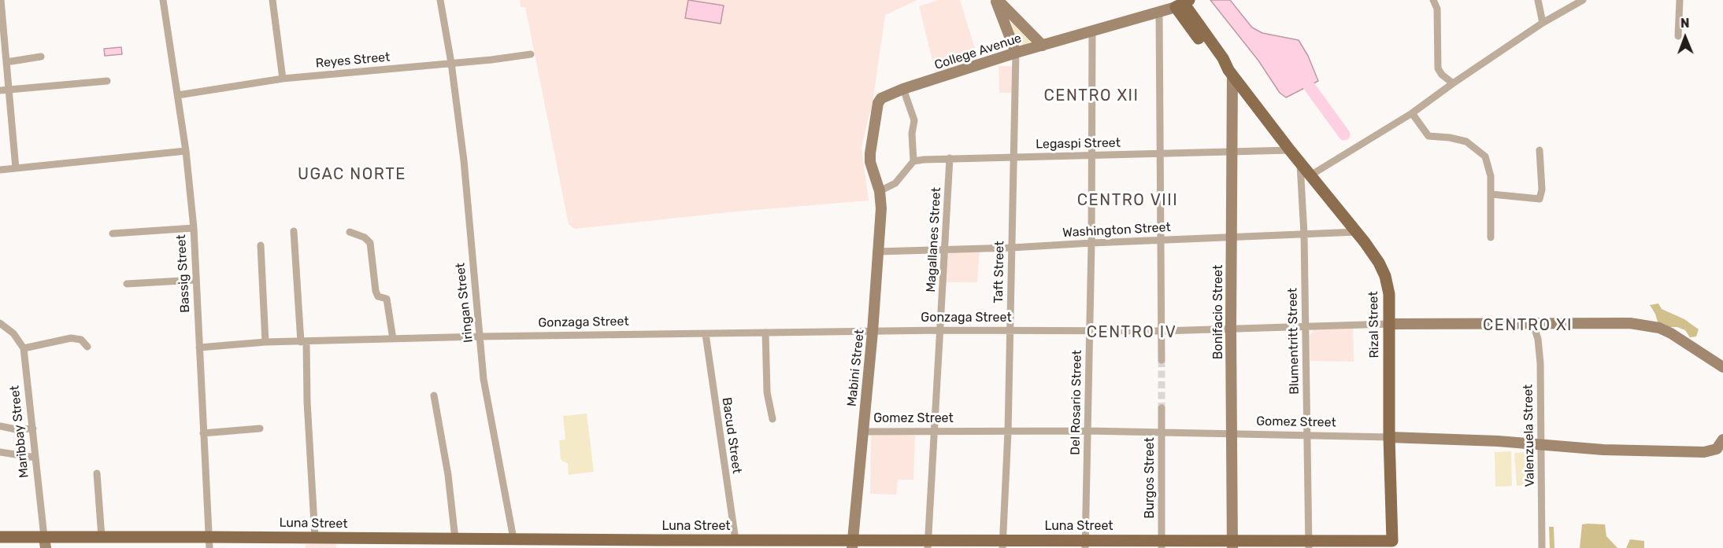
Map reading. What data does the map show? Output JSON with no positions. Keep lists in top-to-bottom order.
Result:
{
  "streets": {
    "main road": [
      "College Avenue",
      "Bonifacio Street",
      "Gonzaga Street",
      "Rizal Street",
      "Mabini Street",
      "Gomez Street",
      "Luna Street"
    ],
    "street": [
      "Reyes Street",
      "Legaspi Street",
      "Washington Street",
      "Magallanes Street",
      "Taft Street",
      "Bassig Street",
      "Iringan Street",
      "Blumentritt Street",
      "Del Rosario Street",
      "Maribbay Street",
      "Bacud Street",
      "Valenzuela Street",
      "Burgos Street"
    ]
  },
  "crossings": [
    ["College Avenue", "Taft Street"],
    ["College Avenue", "Rizal Street"],
    ["College Avenue", "Mabini Street"],
    ["College Avenue", "Del Rosario Street"],
    ["Reyes Street", "Bassig Street"],
    ["Reyes Street", "Iringan Street"],
    ["Legaspi Street", "Magallanes Street"],
    ["Legaspi Street", "Taft Street"],
    ["Legaspi Street", "Bonifacio Street"],
    ["Legaspi Street", "Rizal Street"],
    ["Legaspi Street", "Del Rosario Street"],
    ["Washington Street", "Magallanes Street"],
    ["Washington Street", "Taft Street"],
    ["Washington Street", "Bonifacio Street"],
    ["Washington Street", "Rizal Street"],
    ["Washington Street", "Blumentritt Street"],
    ["Washington Street", "Mabini Street"],
    ["Washington Street", "Del Rosario Street"],
    ["Magallanes Street", "Gonzaga Street"],
    ["Magallanes Street", "Gomez Street"],
    ["Magallanes Street", "Luna Street"],
    ["Taft Street", "Gonzaga Street"],
    ["Taft Street", "Gomez Street"],
    ["Taft Street", "Luna Street"],
    ["Bassig Street", "Gonzaga Street"],
    ["Bassig Street", "Luna Street"],
    ["Iringan Street", "Gonzaga Street"],
    ["Iringan Street", "Luna Street"],
    ["Bonifacio Street", "Gonzaga Street"],
    ["Bonifacio Street", "Rizal Street"],
    ["Bonifacio Street", "Gomez Street"],
    ["Bonifacio Street", "Luna Street"],
    ["Gonzaga Street", "Rizal Street"],
    ["Gonzaga Street", "Blumentritt Street"],
    ["Gonzaga Street", "Mabini Street"],
    ["Gonzaga Street", "Del Rosario Street"],
    ["Gonzaga Street", "Bacud Street"],
    ["Gonzaga Street", "Valenzuela Street"],
    ["Rizal Street", "Blumentritt Street"],
    ["Rizal Street", "Gomez Street"],
    ["Rizal Street", "Luna Street"],
    ["Blumentritt Street", "Gomez Street"],
    ["Blumentritt Street", "Luna Street"],
    ["Mabini Street", "Gomez Street"],
    ["Mabini Street", "Luna Street"],
    ["Del Rosario Street", "Gomez Street"],
    ["Del Rosario Street", "Luna Street"],
    ["Gomez Street", "Valenzuela Street"],
    ["Gomez Street", "Burgos Street"],
    ["Maribbay Street", "Luna Street"],
    ["Bacud Street", "Luna Street"],
    ["Burgos Street", "Luna Street"]
  ],
  "districts": [
    "CENTRO XII",
    "UGAC NORTE",
    "CENTRO VIII",
    "CENTRO XI",
    "CENTRO IV"
  ],
  "north": "top"
}
